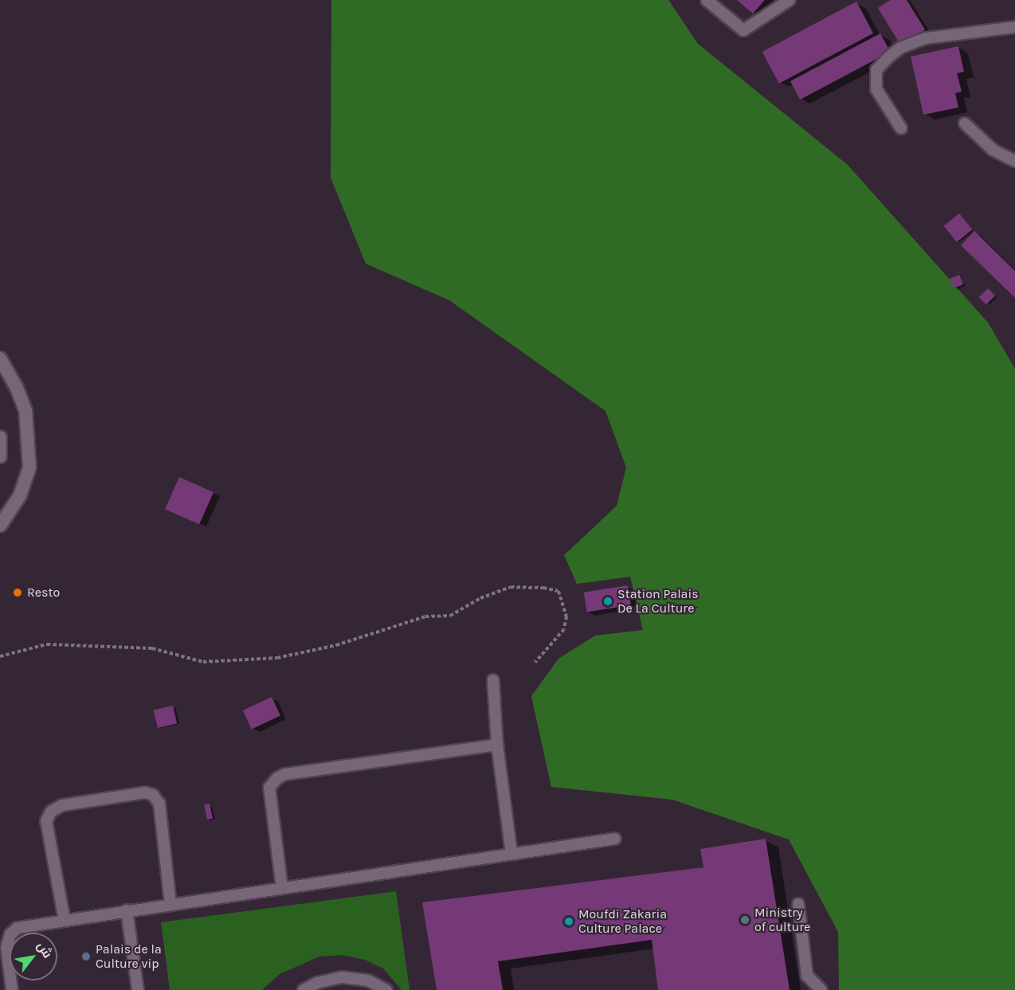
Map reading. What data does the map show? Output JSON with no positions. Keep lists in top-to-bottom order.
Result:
{
  "places": [
    "Resto",
    "Station Palais De La Culture",
    "Ministry of culture",
    "Moufdi Zakaria Culture Palace",
    "Palais de la Culture vip"
  ],
  "north": "top right"
}
